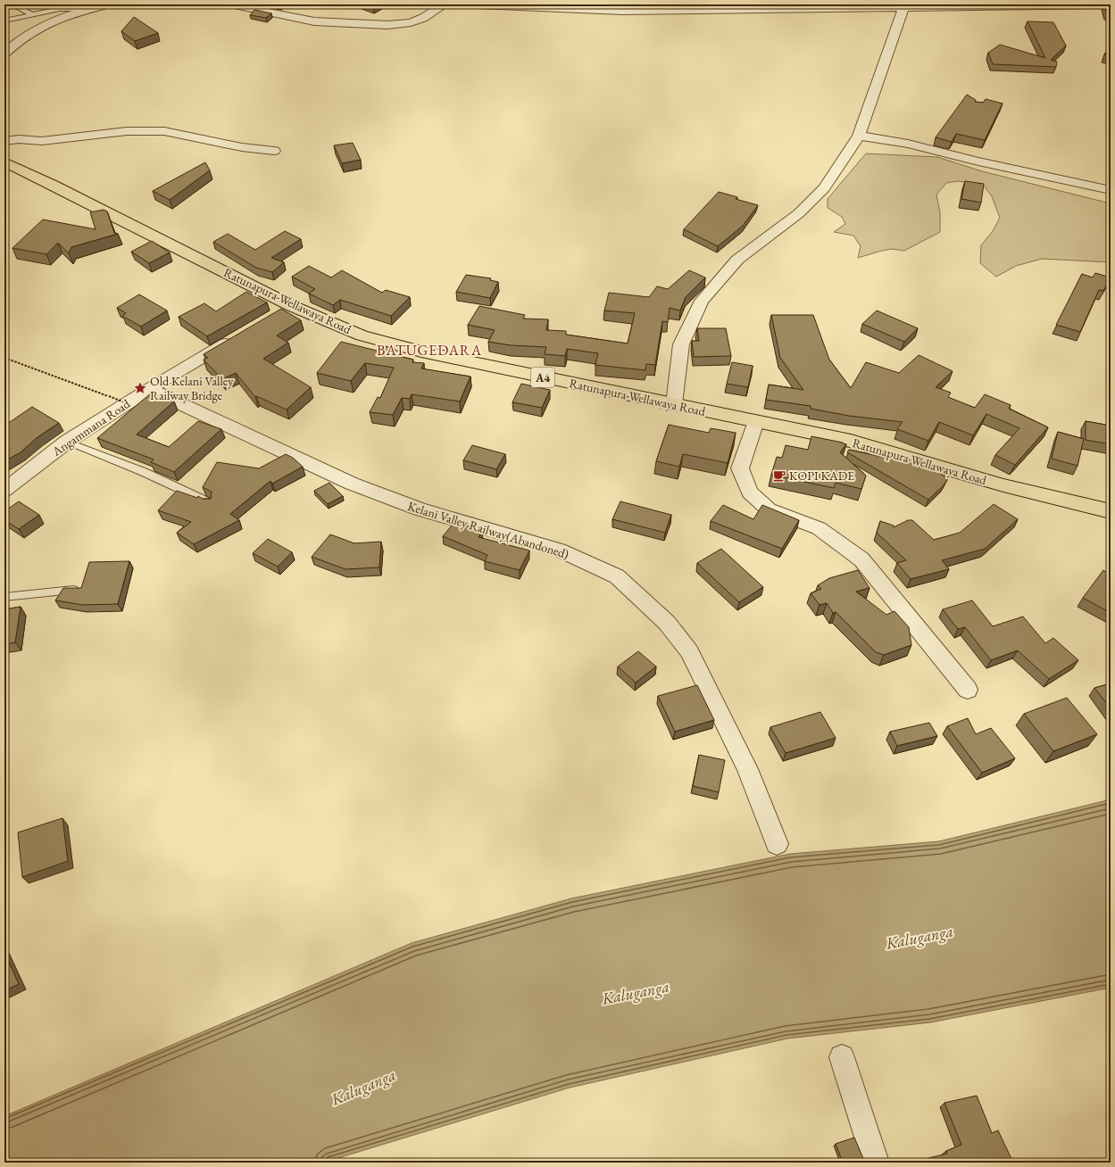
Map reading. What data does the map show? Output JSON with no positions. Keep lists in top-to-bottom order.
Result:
{
  "streets": {
    "highway": ["Ratunapura-Wellawaya Road", "A4"],
    "street": ["Angammana Road", "Kelani Valley Railway(Abandoned)"]
  },
  "crossings": [
    ["Angammana Road", "Kelani Valley Railway(Abandoned)"]
  ],
  "districts": ["BATUGEDARA"],
  "water": ["Kaluganga"],
  "places": {
    "place": ["Old Kelani Valley Railway Bridge"],
    "cafe": ["KOPI KADE"]
  }
}
